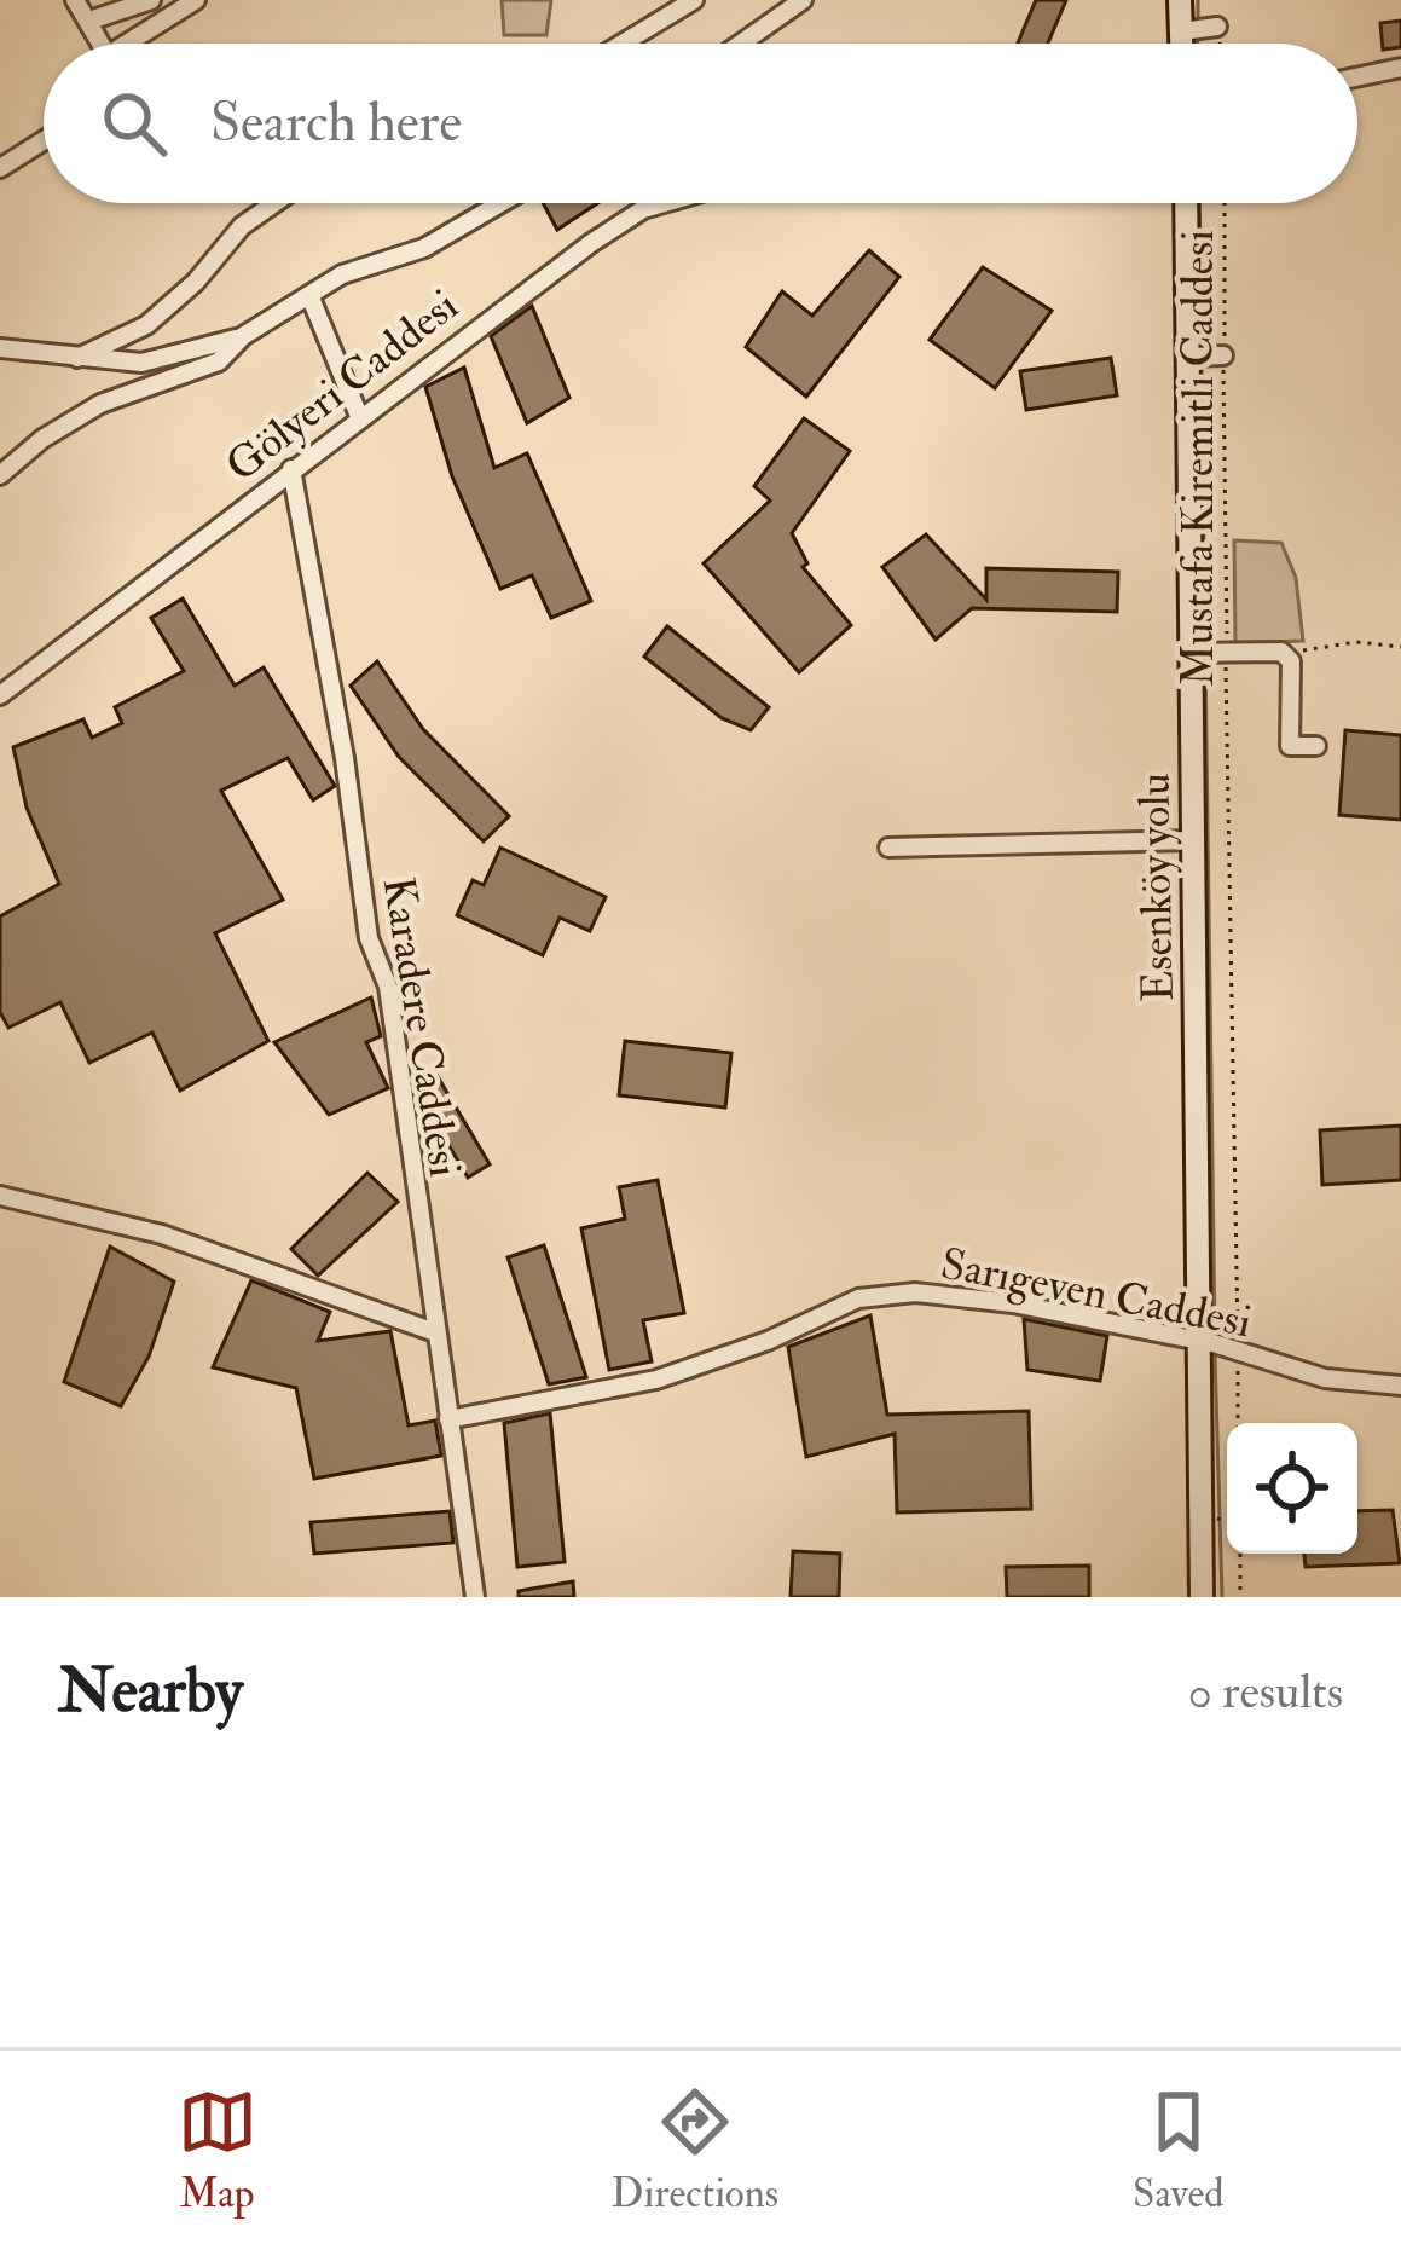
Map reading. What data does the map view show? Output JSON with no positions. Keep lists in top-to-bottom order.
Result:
{
  "streets": {
    "street": [
      "Gölyeri Caddesi",
      "Esenköy yolu",
      "Karadere Caddesi",
      "Sarıgeven Caddesi"
    ],
    "path": ["Mustafa Kiremitli Caddesi"]
  },
  "crossings": [
    ["Gölyeri Caddesi", "Karadere Caddesi"],
    ["Mustafa Kiremitli Caddesi", "Esenköy yolu"],
    ["Mustafa Kiremitli Caddesi", "Sarıgeven Caddesi"],
    ["Esenköy yolu", "Sarıgeven Caddesi"],
    ["Karadere Caddesi", "Sarıgeven Caddesi"]
  ],
  "page": {
    "search": "Search here",
    "heading": ["Nearby", "0 results"],
    "nav": ["Map", "Directions", "Saved"]
  }
}
